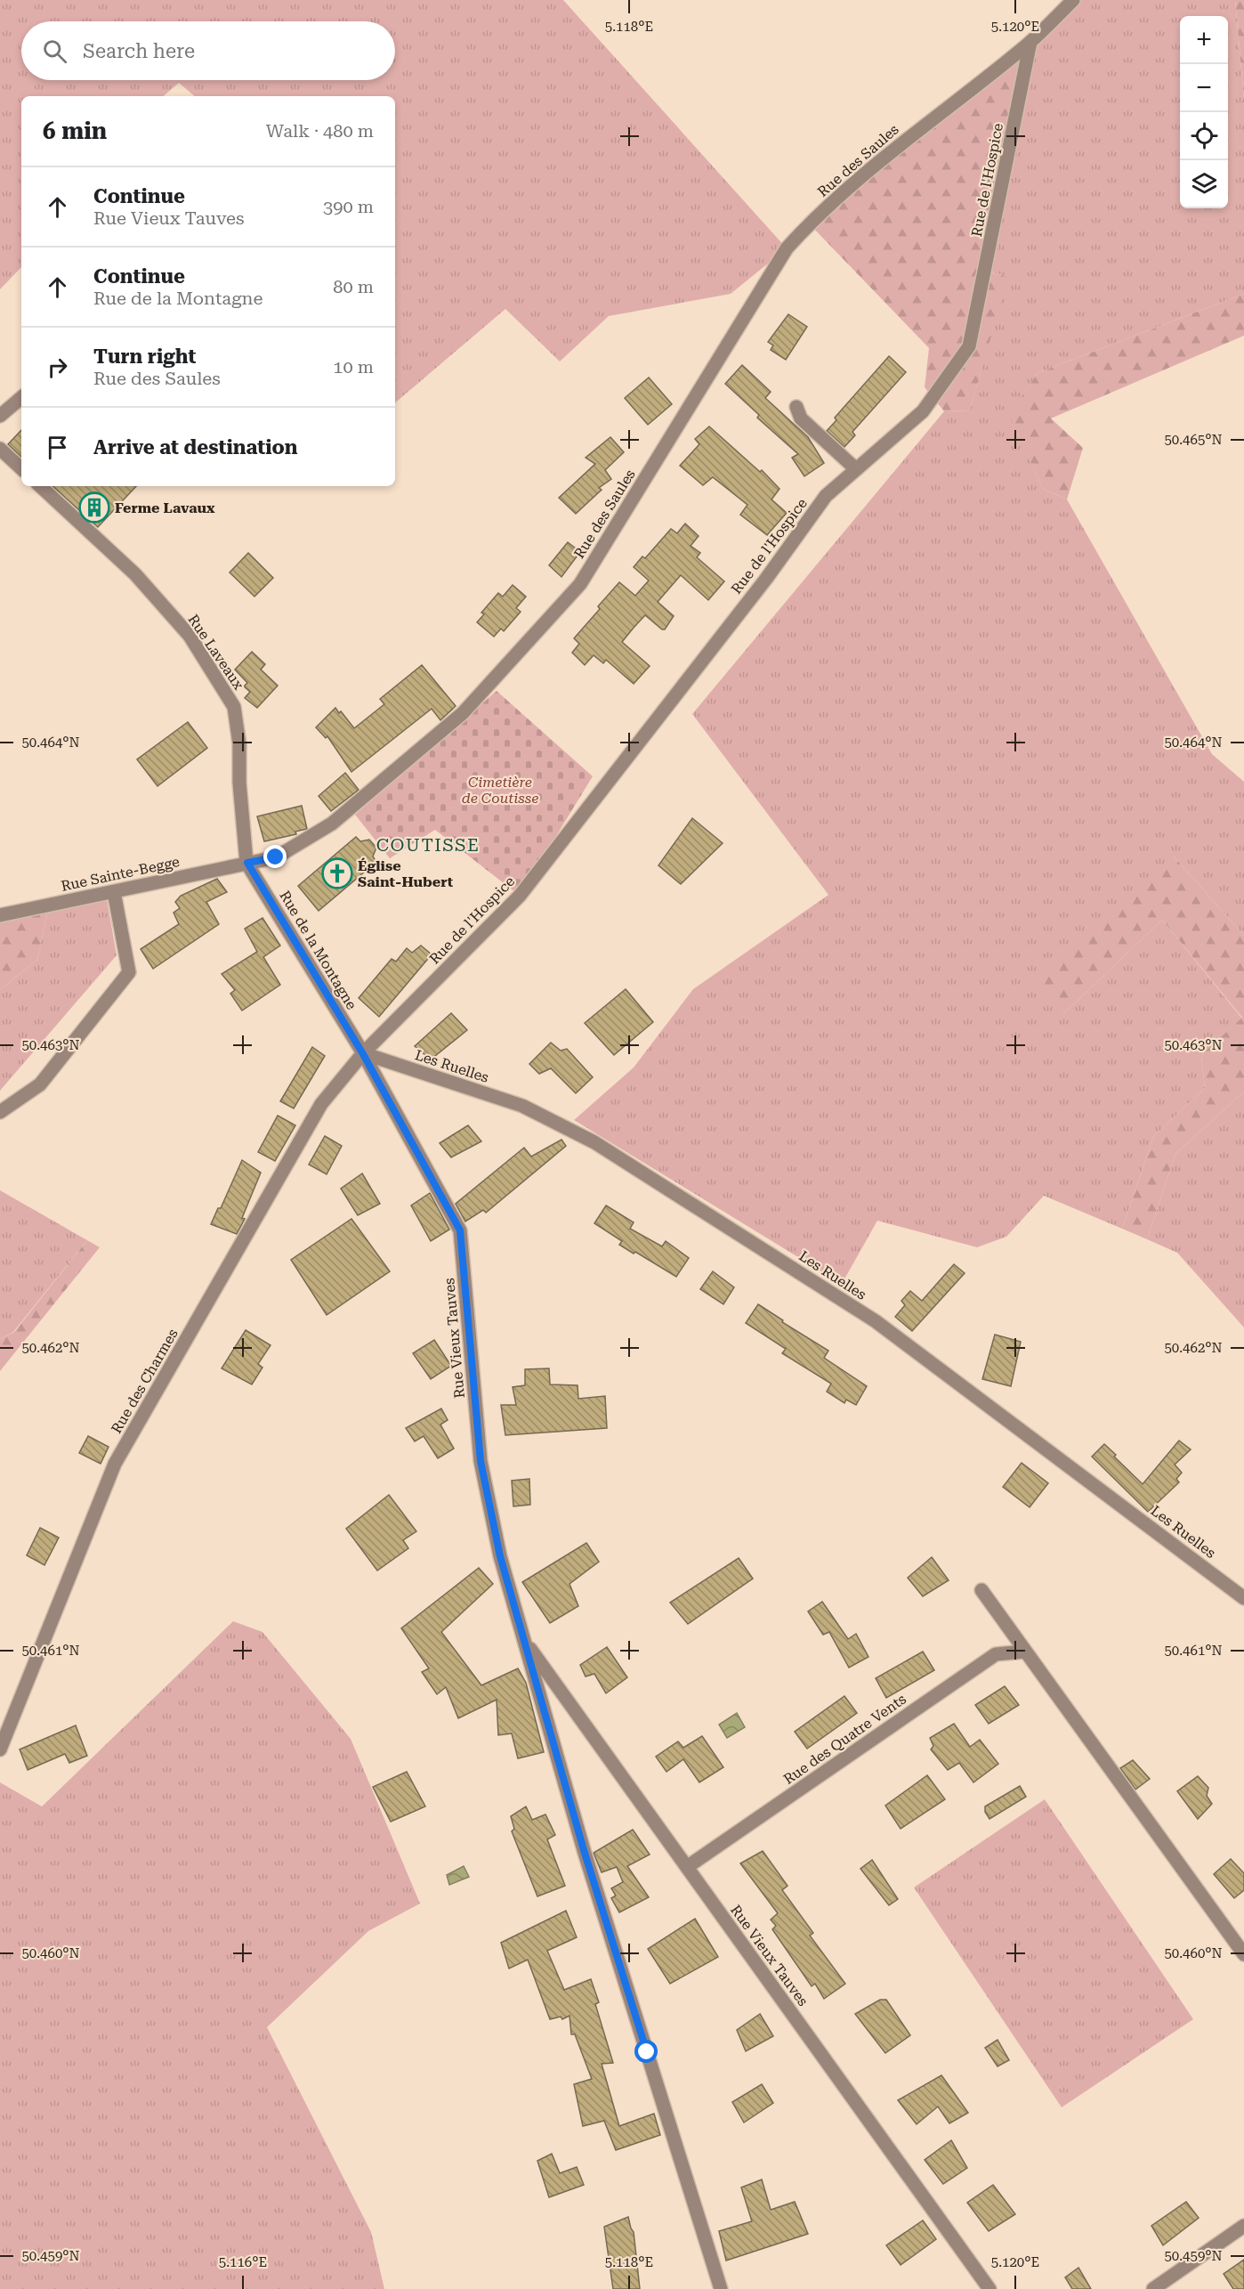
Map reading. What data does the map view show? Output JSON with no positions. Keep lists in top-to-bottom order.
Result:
{
  "streets": {
    "street": [
      "Rue des Saules",
      "Rue de l'Hospice",
      "Rue Laveaux",
      "Rue Sainte-Begge",
      "Rue de la Montagne",
      "Les Ruelles",
      "Rue Vieux Tauves",
      "Rue des Charmes",
      "Rue des Quatre Vents"
    ]
  },
  "crossings": [
    ["Rue des Saules", "Rue de l'Hospice"],
    ["Rue des Saules", "Rue Laveaux"],
    ["Rue des Saules", "Rue Sainte-Begge"],
    ["Rue des Saules", "Rue de la Montagne"],
    ["Rue de l'Hospice", "Rue de la Montagne"],
    ["Rue de l'Hospice", "Les Ruelles"],
    ["Rue de l'Hospice", "Rue Vieux Tauves"],
    ["Rue de l'Hospice", "Rue des Charmes"],
    ["Rue Laveaux", "Rue Sainte-Begge"],
    ["Rue Laveaux", "Rue de la Montagne"],
    ["Rue Sainte-Begge", "Rue de la Montagne"],
    ["Rue de la Montagne", "Les Ruelles"],
    ["Rue de la Montagne", "Rue Vieux Tauves"],
    ["Rue de la Montagne", "Rue des Charmes"],
    ["Les Ruelles", "Rue Vieux Tauves"],
    ["Les Ruelles", "Rue des Charmes"],
    ["Rue Vieux Tauves", "Rue des Charmes"],
    ["Rue Vieux Tauves", "Rue des Quatre Vents"]
  ],
  "districts": ["COUTISSE"],
  "parks": ["Cimetière de Coutisse"],
  "places": {
    "building": ["Ferme Lavaux"],
    "church": ["Église Saint-Hubert"]
  },
  "page": {
    "map_buttons": ["+", "−"],
    "search": "Search here",
    "heading": ["6 min", "Walk · 480 m"],
    "list": [
      ["Continue", "Rue Vieux Tauves", "390 m"],
      ["Continue", "Rue de la Montagne", "80 m"],
      ["Turn right", "Rue des Saules", "10 m"],
      "Arrive at destination"
    ]
  },
  "coordinates": [
    "5.118°E",
    "5.120°E",
    "50.465°N",
    "50.464°N",
    "50.463°N",
    "50.462°N",
    "50.461°N",
    "50.460°N",
    "50.459°N",
    "5.116°E"
  ]
}
